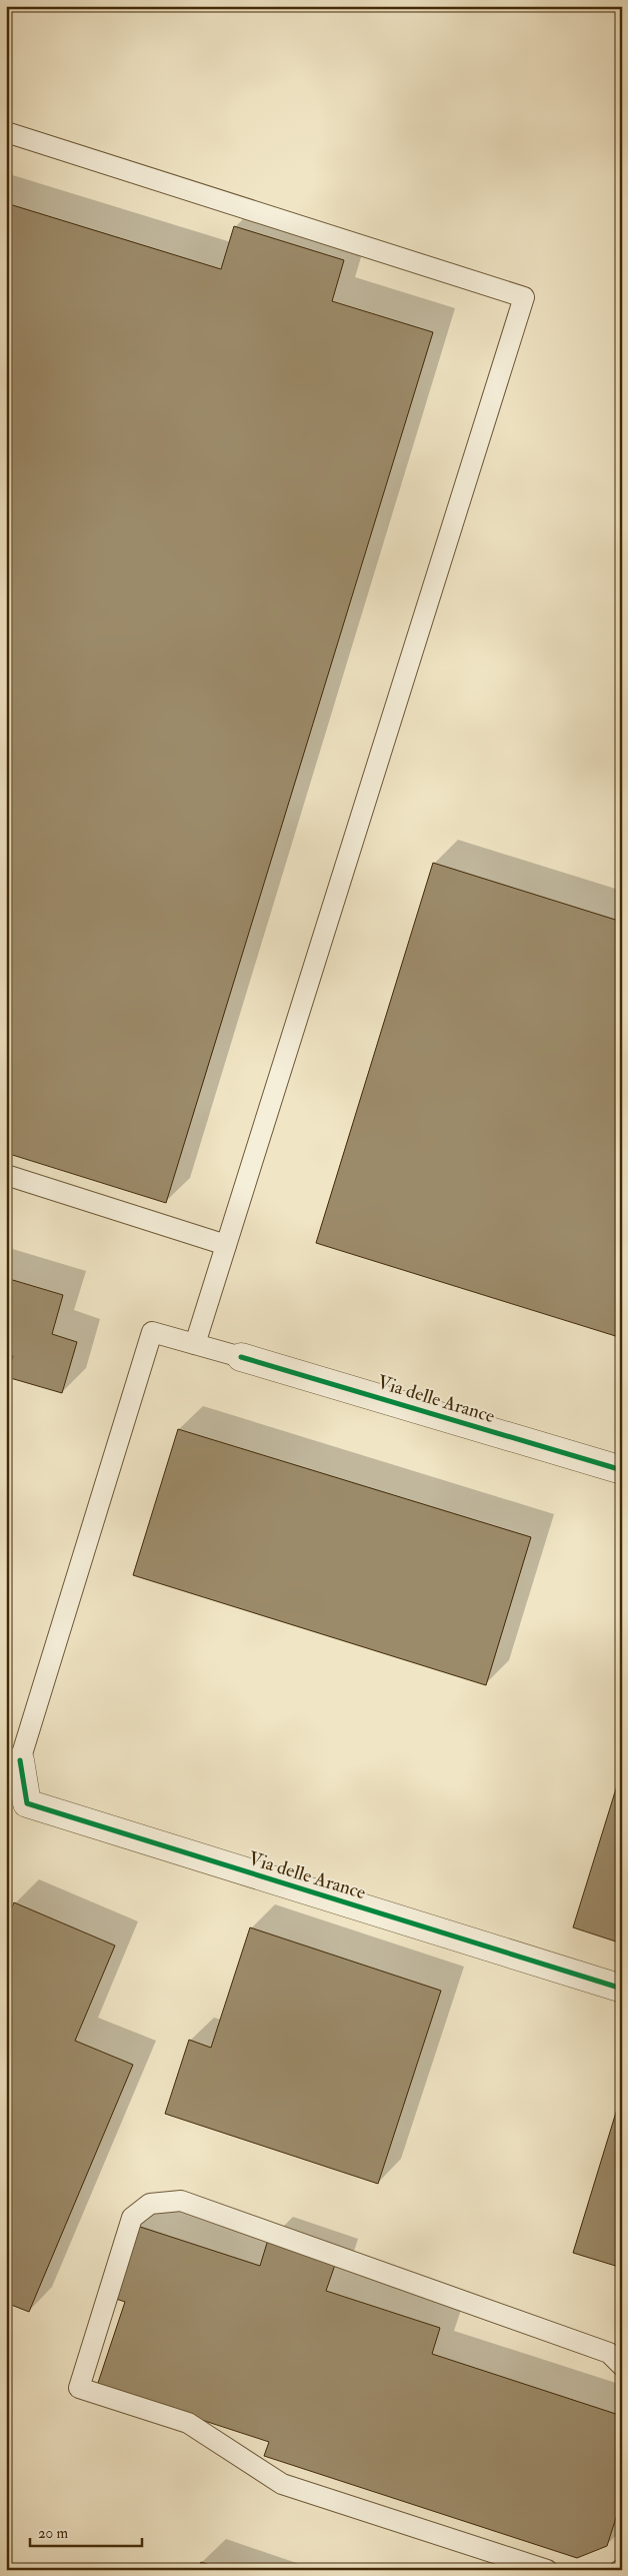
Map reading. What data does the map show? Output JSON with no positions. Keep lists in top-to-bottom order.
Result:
{
  "streets": {
    "street": ["Via delle Arance"]
  },
  "scale_bar": "20 m"
}
